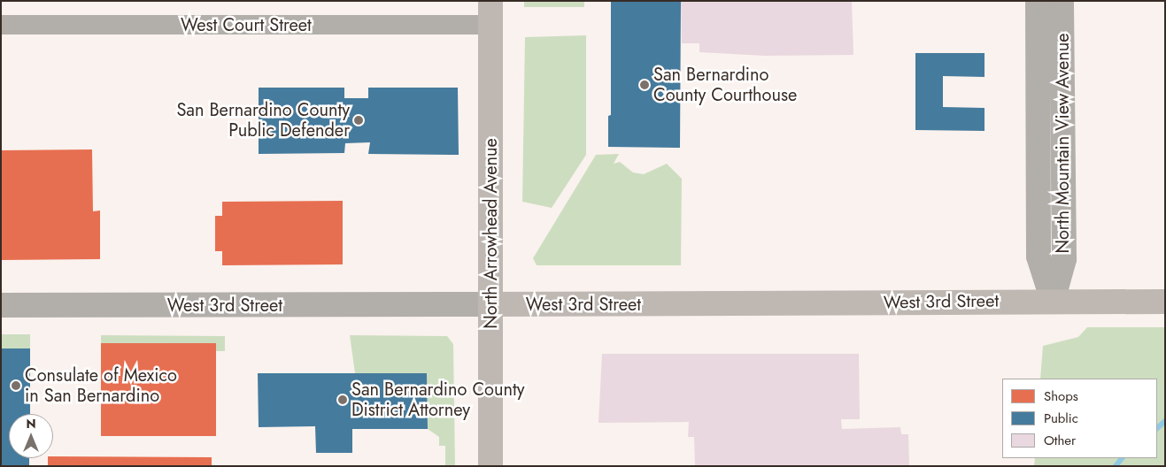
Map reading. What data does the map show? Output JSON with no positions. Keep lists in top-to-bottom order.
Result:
{
  "streets": {
    "main road": ["North Arrowhead Avenue", "West 3rd Street"],
    "street": ["West Court Street", "North Mountain View Avenue"]
  },
  "crossings": [
    ["West Court Street", "North Arrowhead Avenue"],
    ["North Mountain View Avenue", "West 3rd Street"],
    ["North Arrowhead Avenue", "West 3rd Street"]
  ],
  "places": [
    "San Bernardino County Courthouse",
    "San Bernardino County Public Defender",
    "Consulate of Mexico in San Bernardino",
    "San Bernardino County District Attorney"
  ],
  "legend": ["Shops", "Public", "Other"],
  "north": "top"
}
